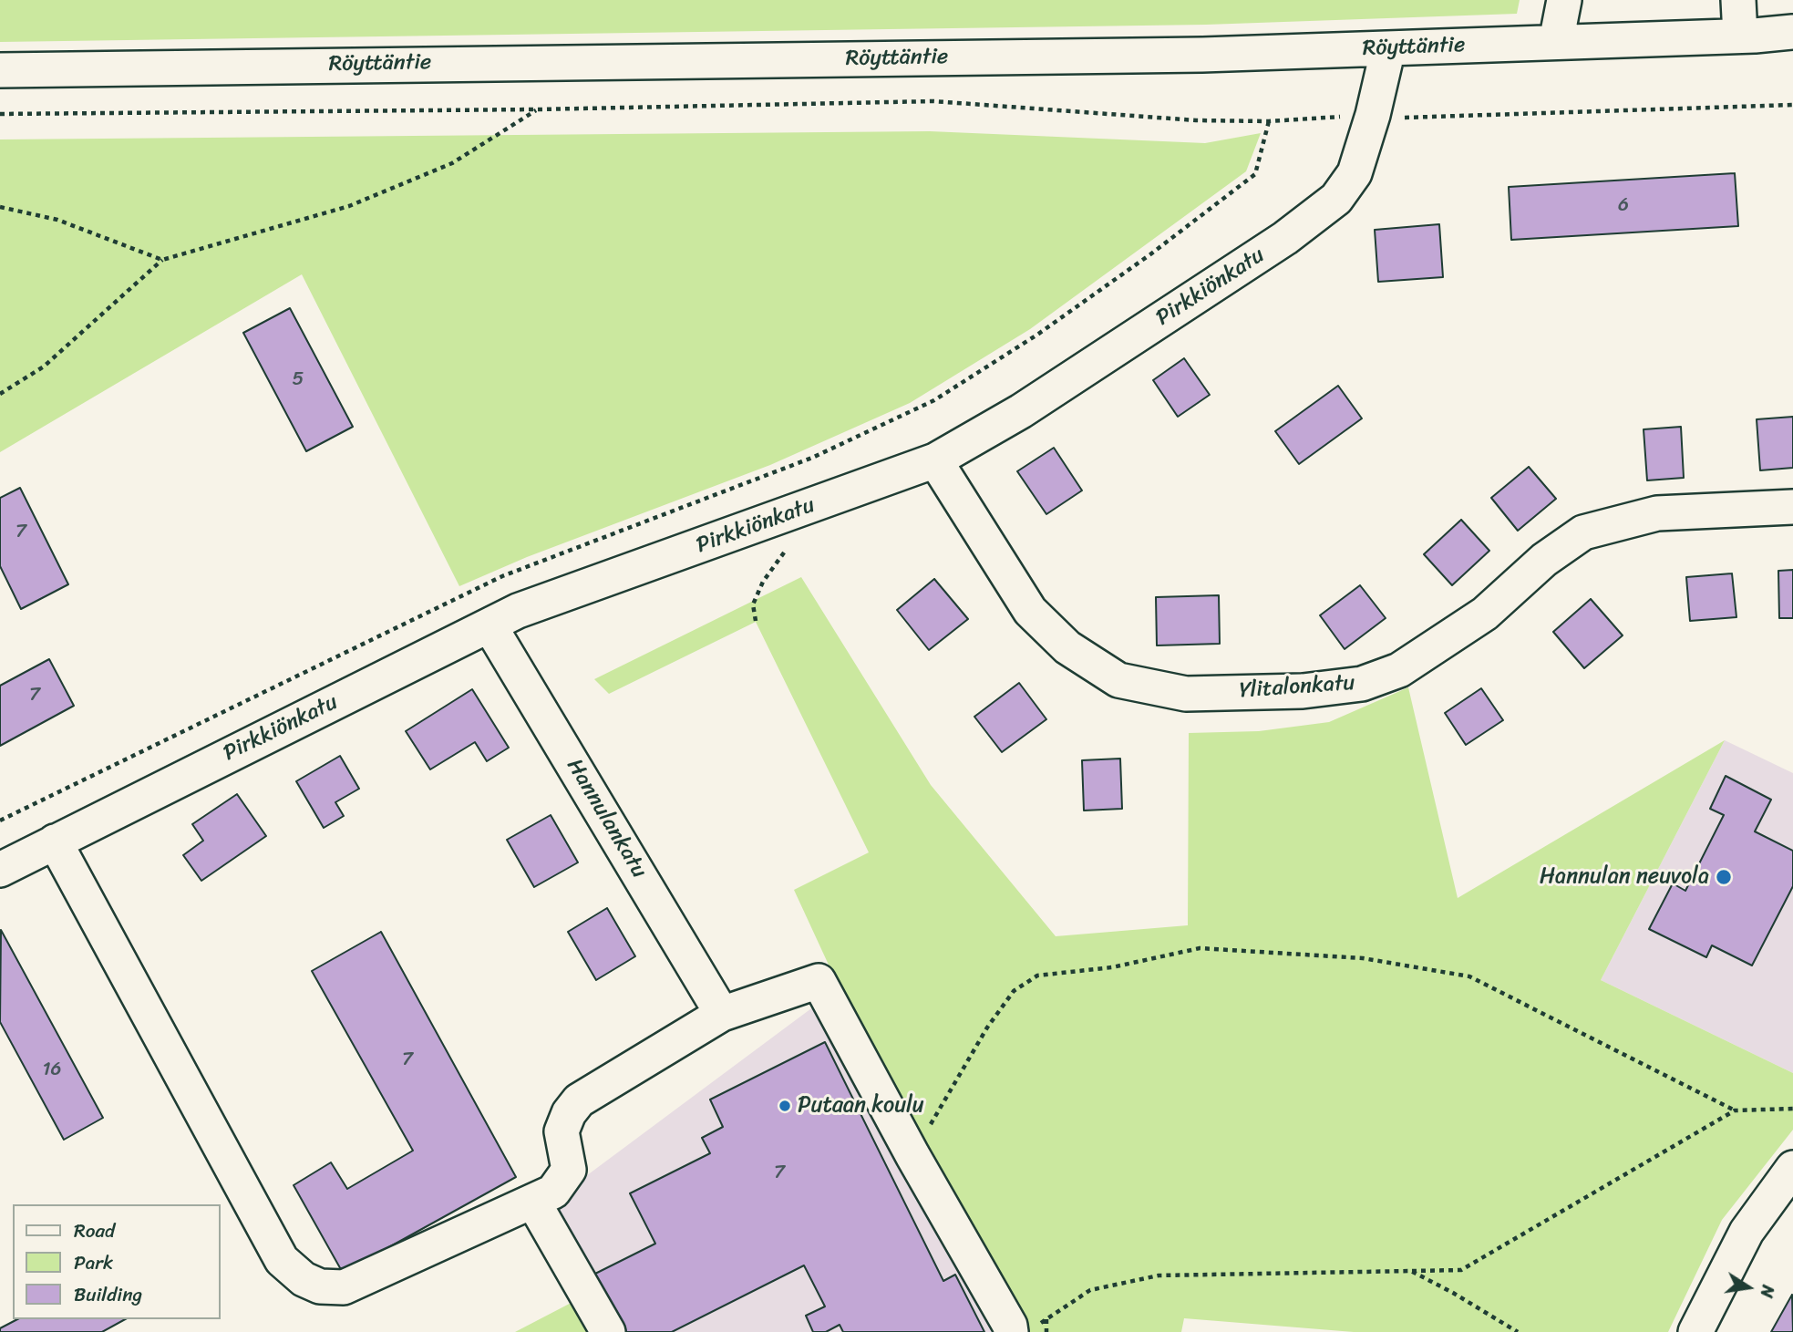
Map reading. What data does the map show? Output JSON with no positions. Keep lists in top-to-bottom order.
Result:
{
  "streets": {
    "street": [
      "Röyttäntie",
      "Pirkkiönkatu",
      "Ylitalonkatu",
      "Hannulankatu"
    ]
  },
  "crossings": [
    ["Röyttäntie", "Pirkkiönkatu"],
    ["Pirkkiönkatu", "Ylitalonkatu"],
    ["Pirkkiönkatu", "Hannulankatu"]
  ],
  "places": ["Hannulan neuvola", "Putaan koulu"],
  "house_numbers": [
    "6",
    "5",
    "7",
    "7",
    "7",
    "16",
    "7"
  ],
  "legend": ["Road", "Park", "Building"],
  "north": "right"
}
